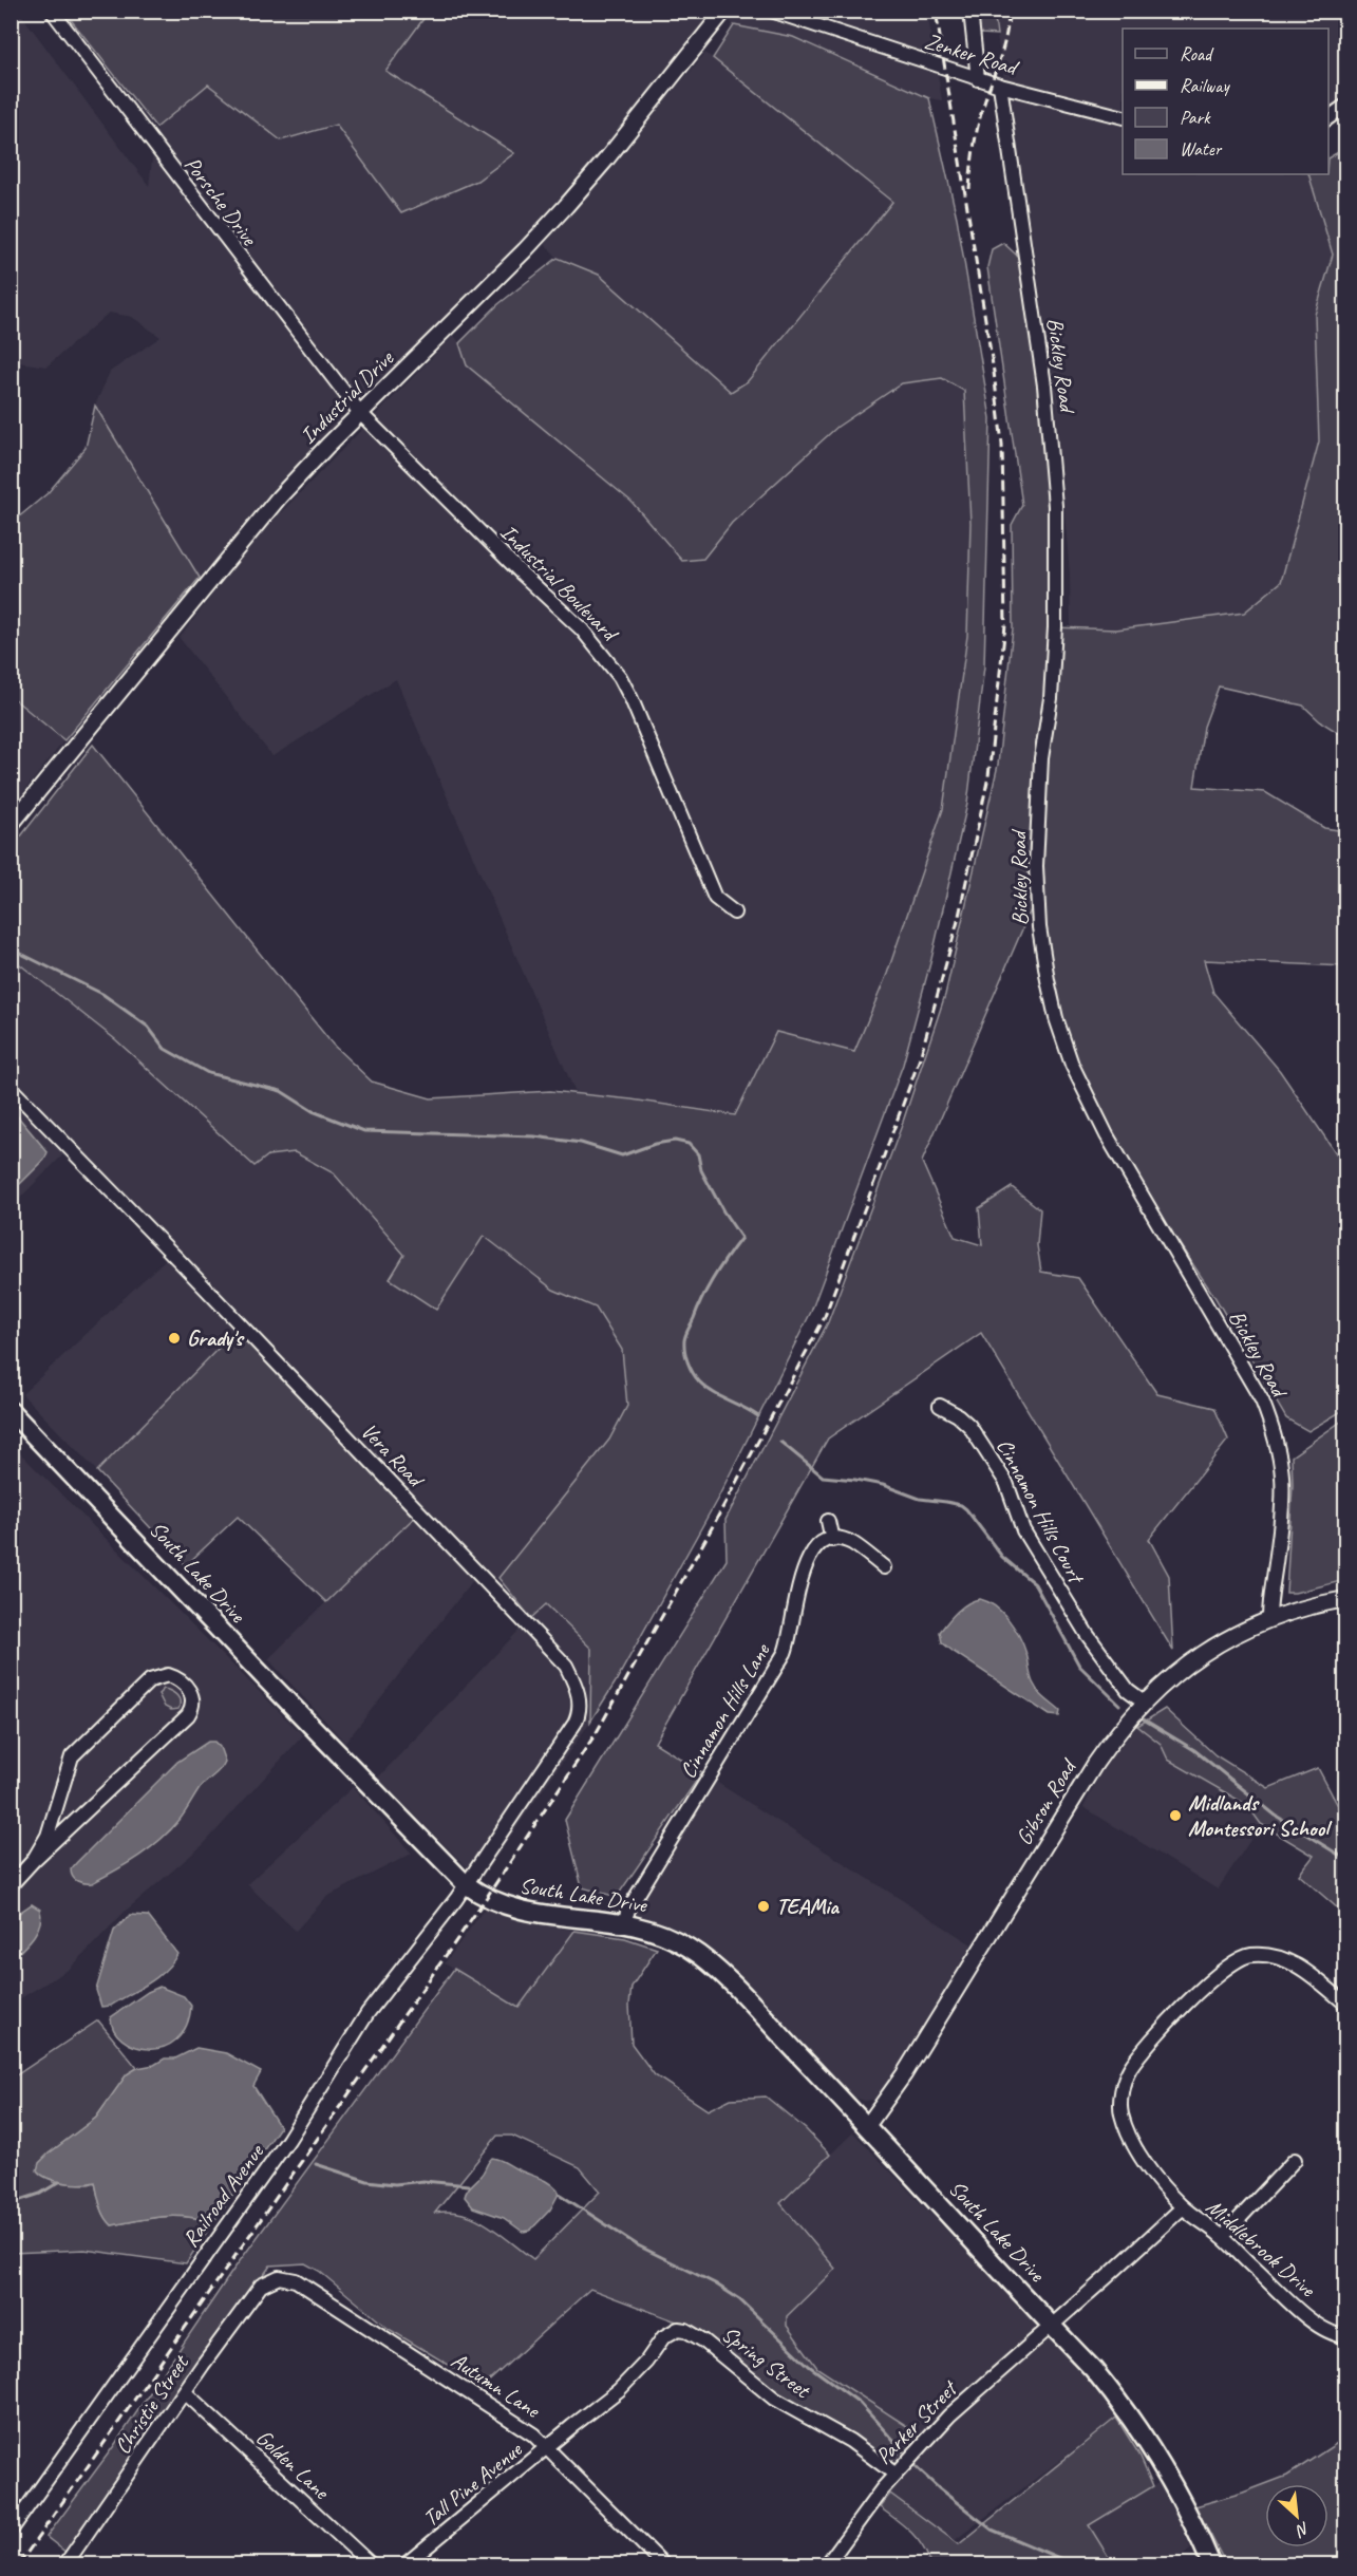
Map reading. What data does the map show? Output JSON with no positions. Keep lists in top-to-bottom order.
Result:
{
  "streets": {
    "main road": ["South Lake Drive"],
    "street": [
      "Zenker Road",
      "Porsche Drive",
      "Bickley Road",
      "Industrial Drive",
      "Industrial Boulevard",
      "Vera Road",
      "Cinnamon Hills Court",
      "Cinnamon Hills Lane",
      "Gibson Road",
      "Railroad Avenue",
      "Middlebrook Drive",
      "Spring Street",
      "Autumn Lane",
      "Christie Street",
      "Parker Street",
      "Golden Lane",
      "Tall Pine Avenue"
    ]
  },
  "crossings": [
    ["Zenker Road", "Bickley Road"],
    ["Porsche Drive", "Industrial Drive"],
    ["Porsche Drive", "Industrial Boulevard"],
    ["Bickley Road", "Gibson Road"],
    ["Industrial Drive", "Industrial Boulevard"],
    ["Vera Road", "South Lake Drive"],
    ["Vera Road", "Railroad Avenue"],
    ["Cinnamon Hills Court", "Gibson Road"],
    ["South Lake Drive", "Cinnamon Hills Lane"],
    ["South Lake Drive", "Gibson Road"],
    ["South Lake Drive", "Railroad Avenue"],
    ["South Lake Drive", "Middlebrook Drive"],
    ["South Lake Drive", "Parker Street"],
    ["Middlebrook Drive", "Parker Street"],
    ["Spring Street", "Parker Street"],
    ["Spring Street", "Tall Pine Avenue"],
    ["Autumn Lane", "Christie Street"],
    ["Autumn Lane", "Tall Pine Avenue"],
    ["Christie Street", "Golden Lane"]
  ],
  "places": ["Grady's", "Midlands Montessori School", "TEAMia"],
  "legend": [
    "Road",
    "Railway",
    "Park",
    "Water"
  ],
  "north": "bottom right"
}
